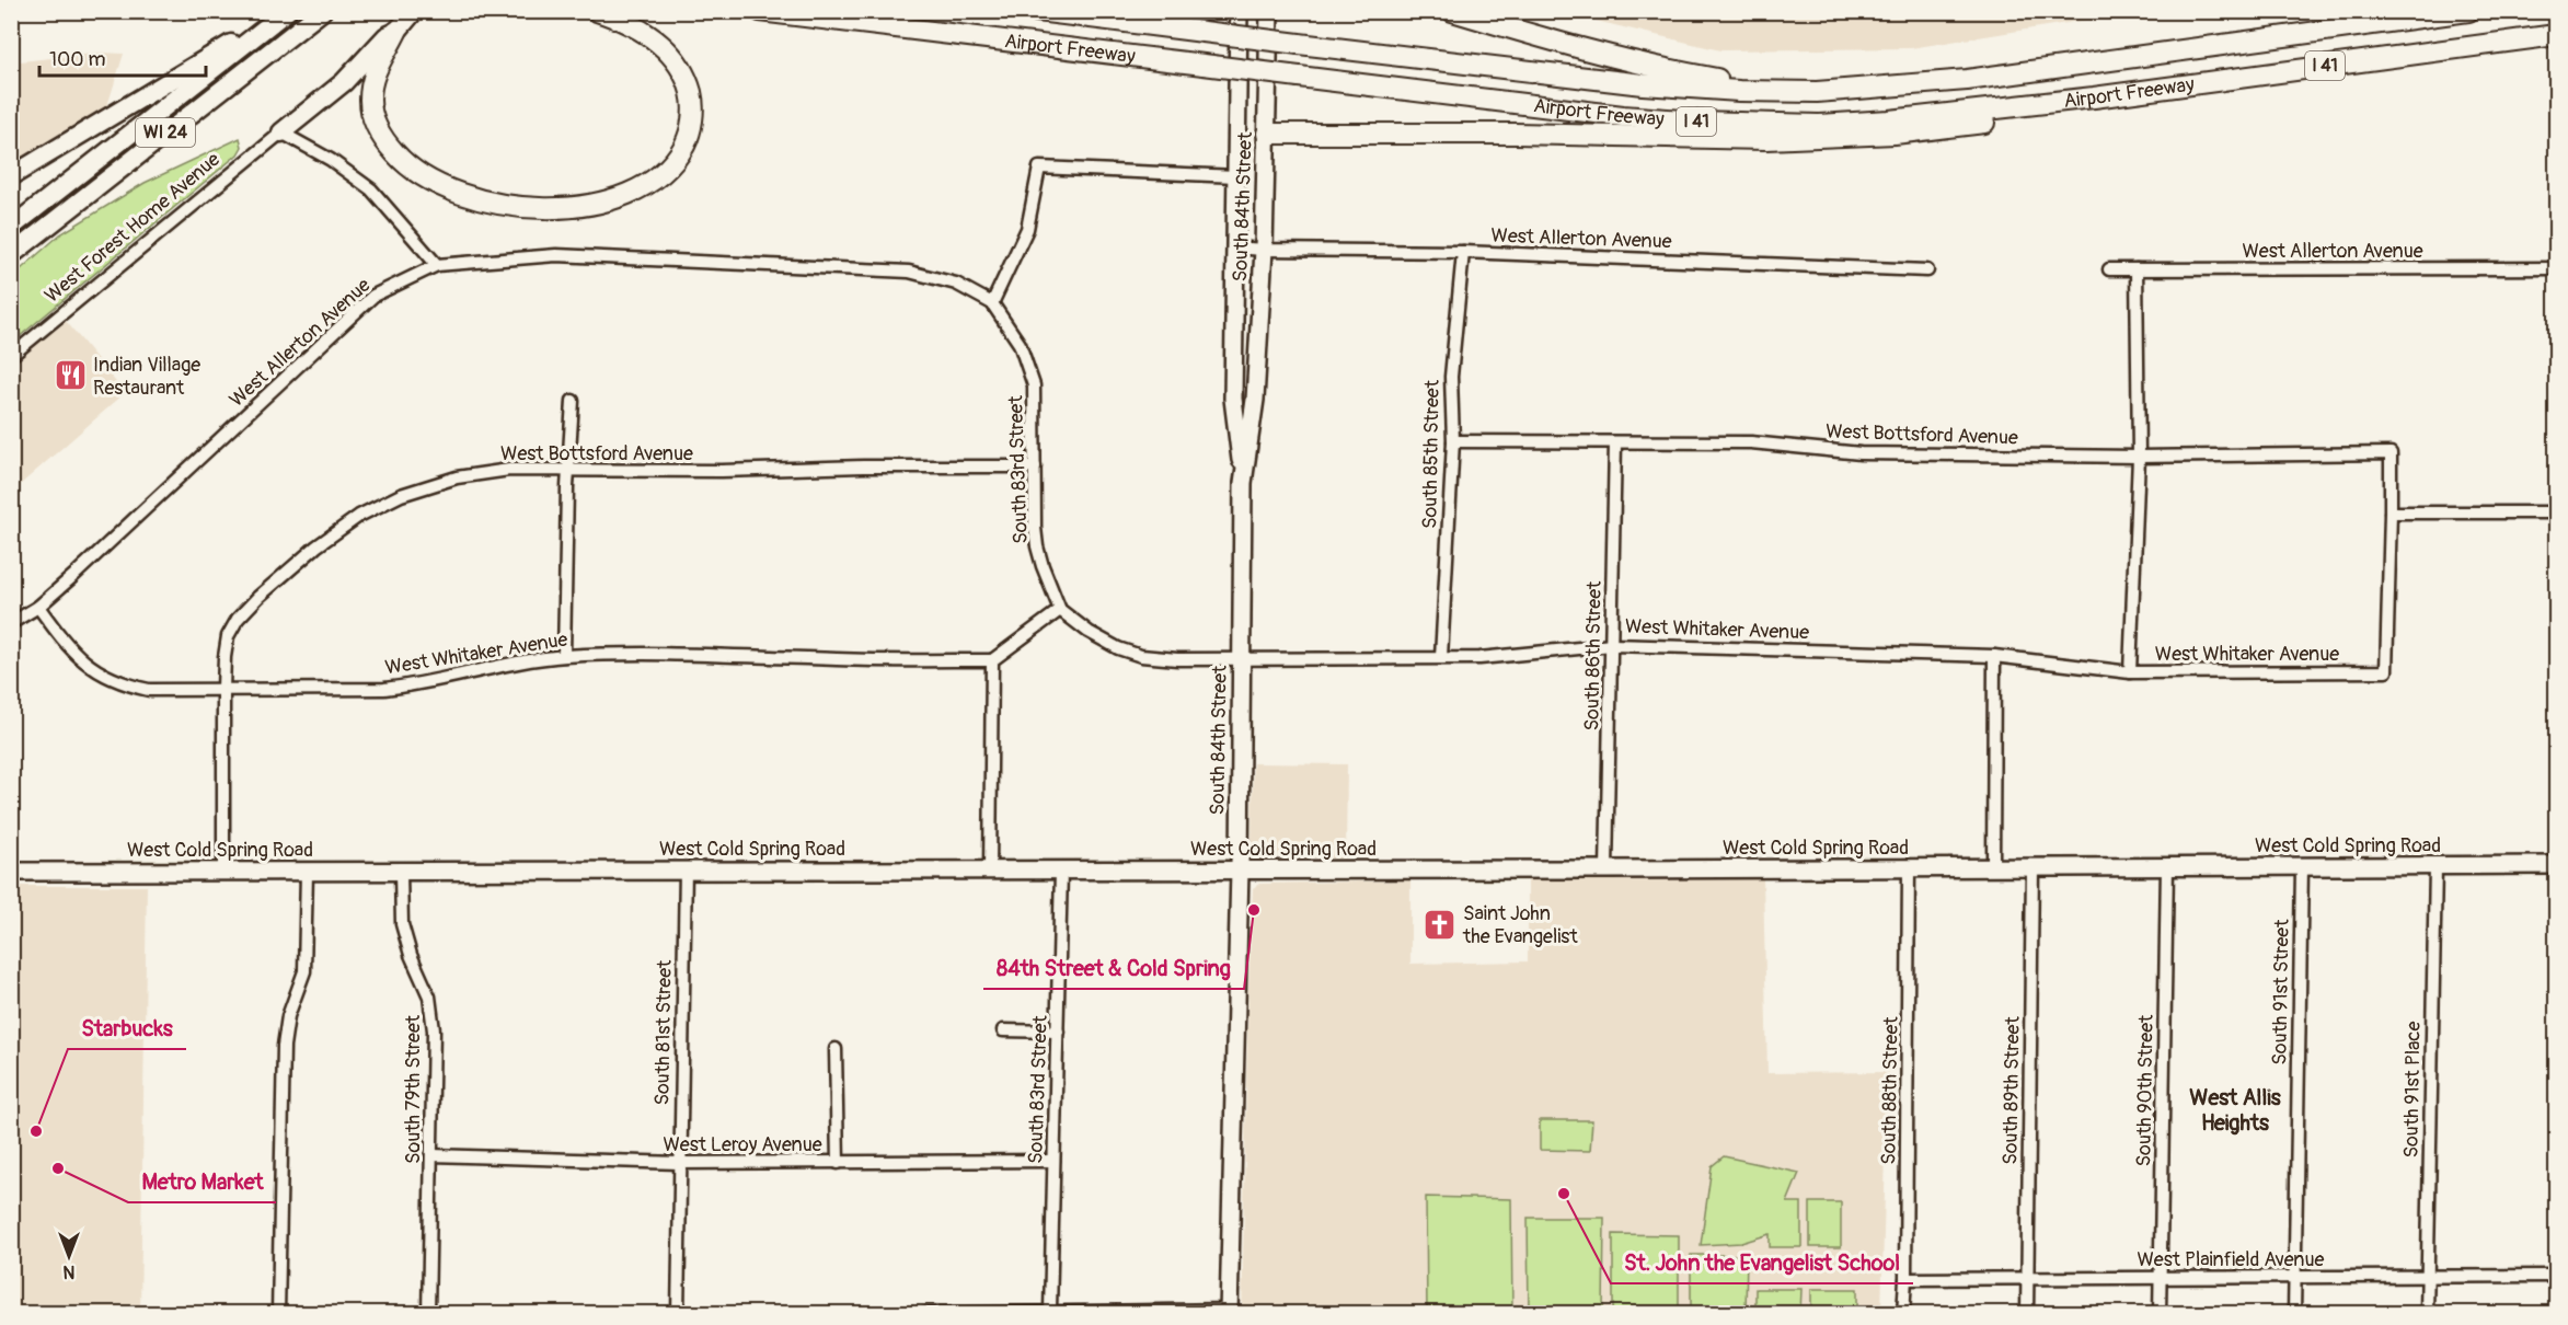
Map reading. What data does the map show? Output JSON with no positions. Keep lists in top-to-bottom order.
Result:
{
  "streets": {
    "highway": ["Airport Freeway", "I 41"],
    "main road": ["WI 24"],
    "street": [
      "South 84th Street",
      "West Forest Home Avenue",
      "West Allerton Avenue",
      "West Bottsford Avenue",
      "South 85th Street",
      "South 83rd Street",
      "West Whitaker Avenue",
      "South 86th Street",
      "West Cold Spring Road",
      "South 91st Street",
      "South 81st Street",
      "South 79th Street",
      "South 91st Place",
      "South 88th Street",
      "South 89th Street",
      "South 90th Street",
      "West Leroy Avenue",
      "West Plainfield Avenue"
    ]
  },
  "crossings": [
    ["South 84th Street", "West Allerton Avenue"],
    ["South 84th Street", "West Whitaker Avenue"],
    ["South 84th Street", "West Cold Spring Road"],
    ["West Allerton Avenue", "South 85th Street"],
    ["West Allerton Avenue", "South 83rd Street"],
    ["West Allerton Avenue", "West Whitaker Avenue"],
    ["West Bottsford Avenue", "South 85th Street"],
    ["West Bottsford Avenue", "South 83rd Street"],
    ["West Bottsford Avenue", "West Whitaker Avenue"],
    ["West Bottsford Avenue", "South 86th Street"],
    ["West Bottsford Avenue", "West Cold Spring Road"],
    ["South 85th Street", "West Whitaker Avenue"],
    ["South 83rd Street", "West Whitaker Avenue"],
    ["South 83rd Street", "West Cold Spring Road"],
    ["South 83rd Street", "West Leroy Avenue"],
    ["West Whitaker Avenue", "South 86th Street"],
    ["South 86th Street", "West Cold Spring Road"],
    ["West Cold Spring Road", "South 91st Street"],
    ["West Cold Spring Road", "South 81st Street"],
    ["West Cold Spring Road", "South 79th Street"],
    ["West Cold Spring Road", "South 91st Place"],
    ["West Cold Spring Road", "South 88th Street"],
    ["West Cold Spring Road", "South 89th Street"],
    ["West Cold Spring Road", "South 90th Street"],
    ["South 91st Street", "West Plainfield Avenue"],
    ["South 81st Street", "West Leroy Avenue"],
    ["South 79th Street", "West Leroy Avenue"],
    ["South 91st Place", "West Plainfield Avenue"],
    ["South 88th Street", "West Plainfield Avenue"],
    ["South 89th Street", "West Plainfield Avenue"],
    ["South 90th Street", "West Plainfield Avenue"]
  ],
  "districts": ["West Allis Heights"],
  "places": {
    "restaurant": ["Indian Village Restaurant"],
    "other": [
      "84th Street & Cold Spring",
      "Starbucks",
      "Metro Market",
      "St. John the Evangelist School"
    ],
    "church": ["Saint John the Evangelist"]
  },
  "scale_bar": "100 m",
  "north": "bottom"
}
